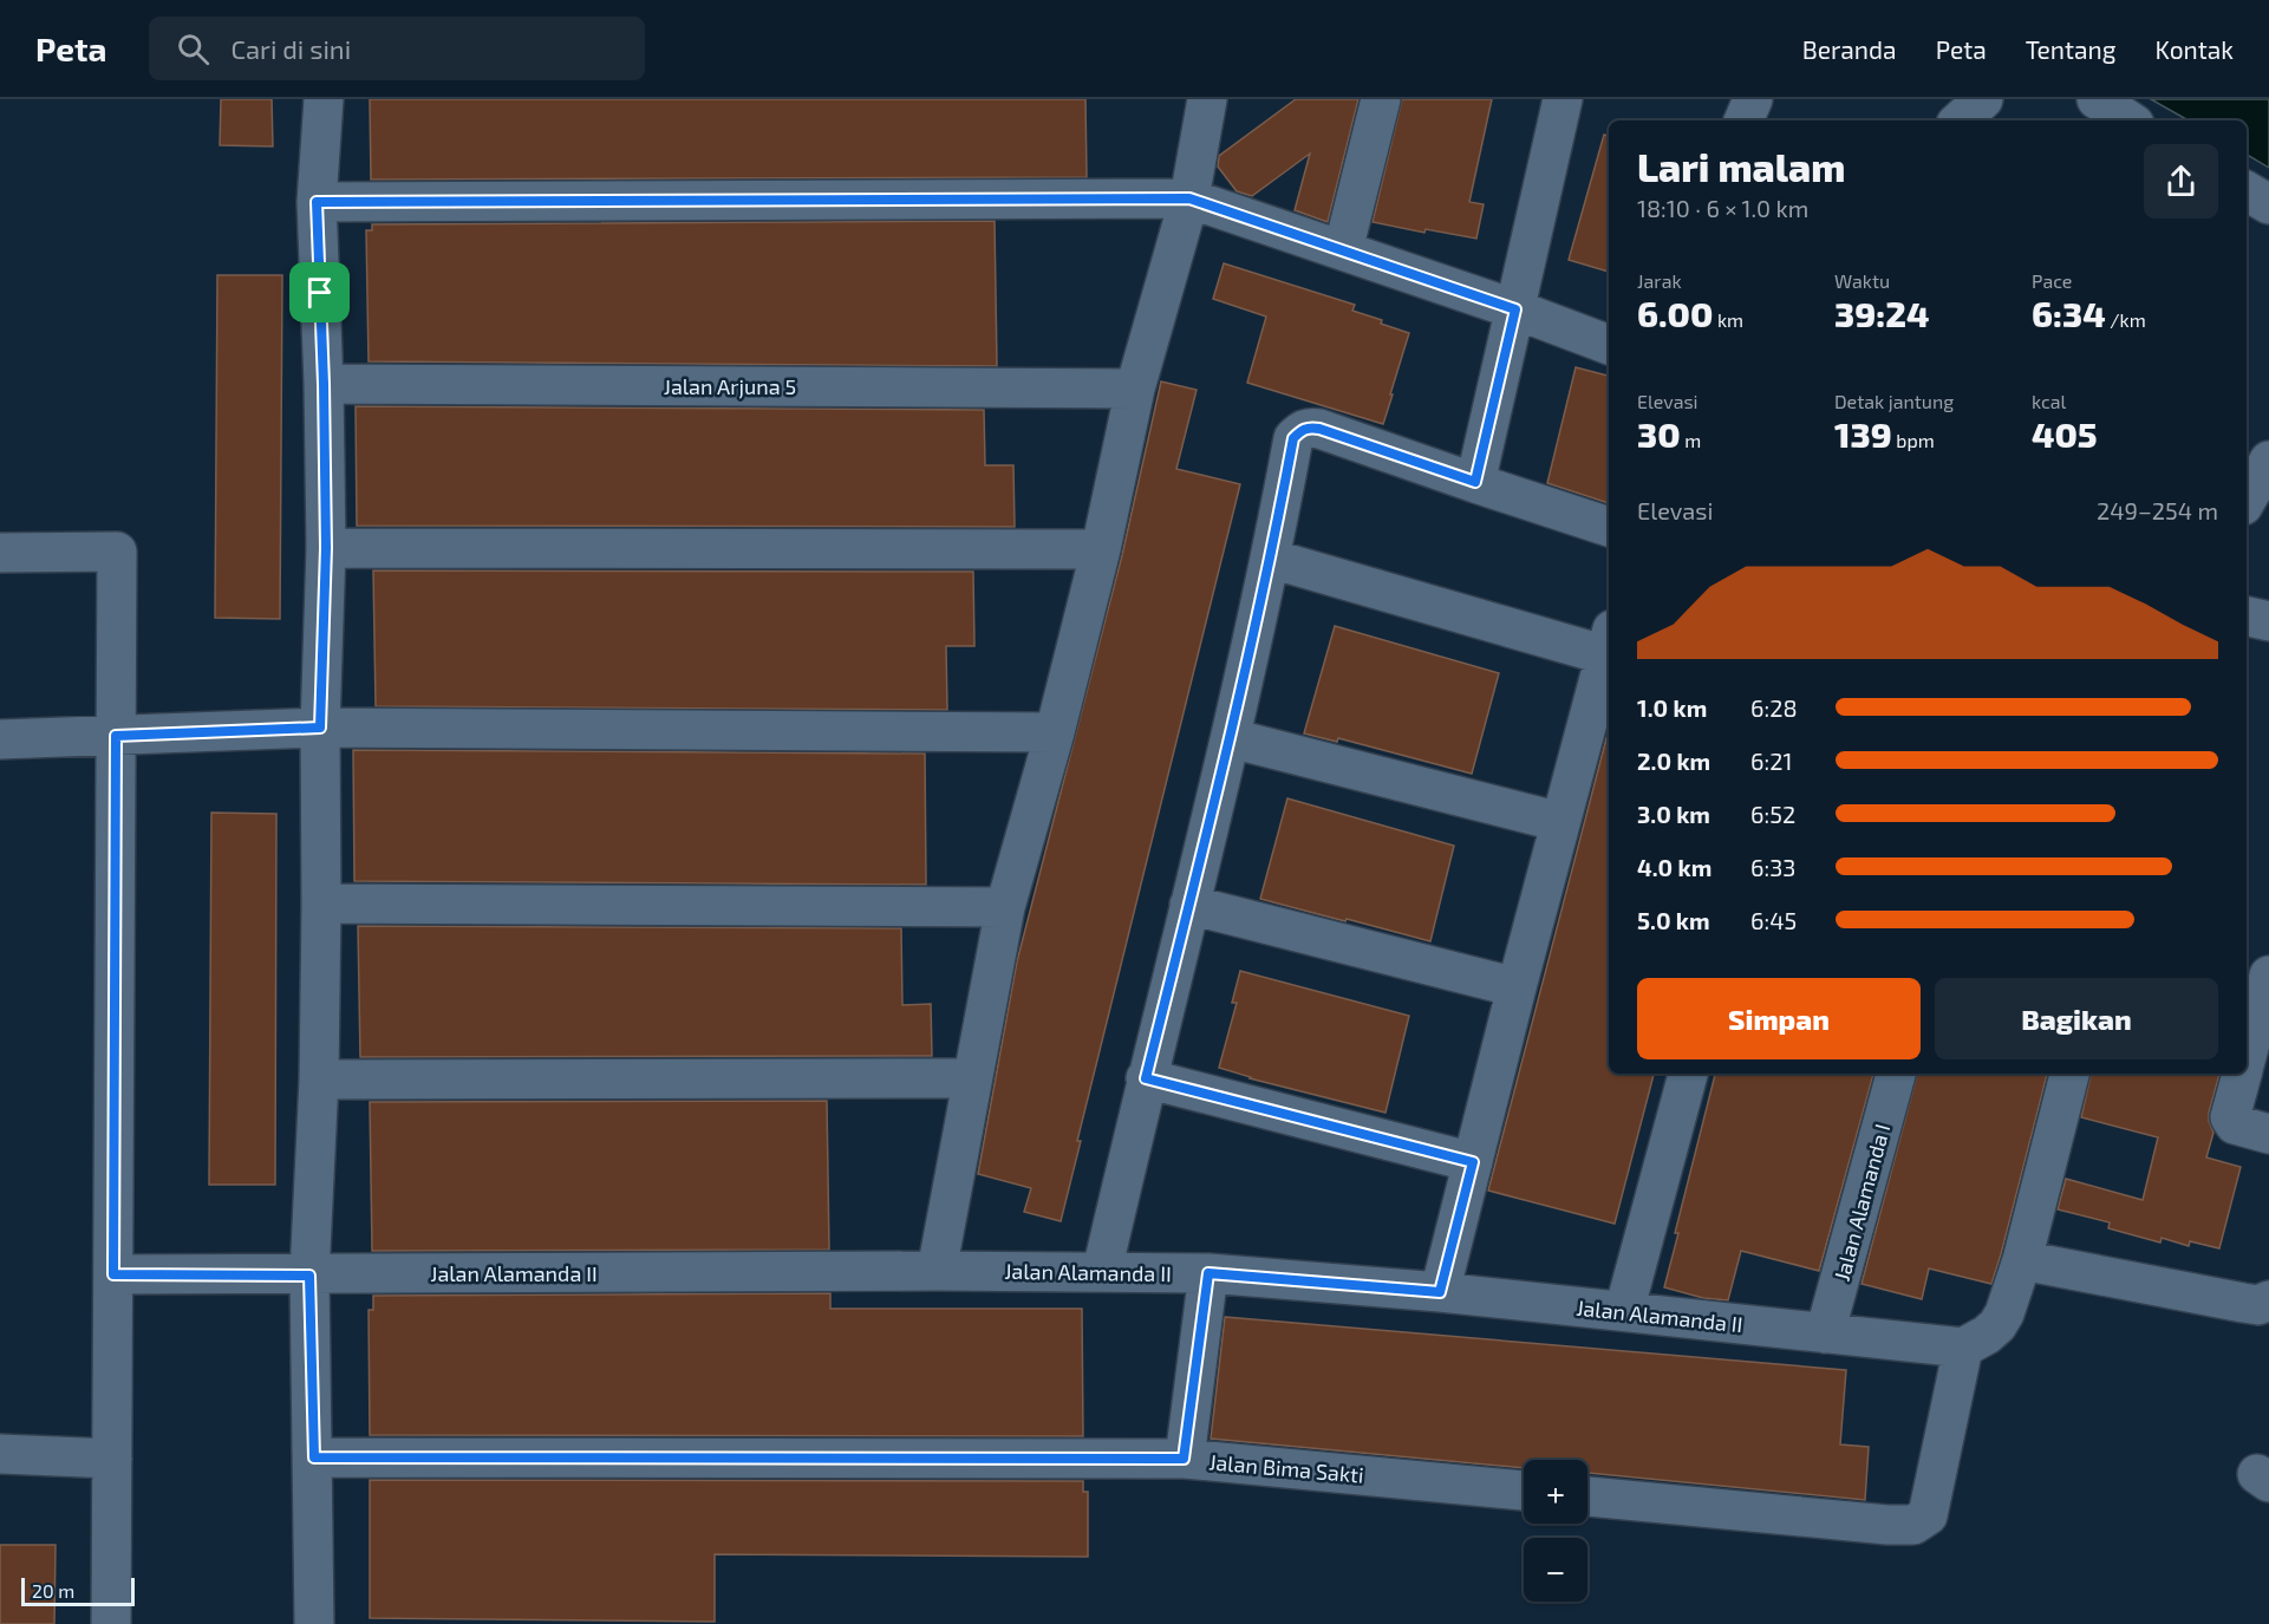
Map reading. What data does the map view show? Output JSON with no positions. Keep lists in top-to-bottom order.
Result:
{
  "streets": {
    "street": [
      "Jalan Arjuna 5",
      "Jalan Alamanda I",
      "Jalan Alamanda II",
      "Jalan Bima Sakti"
    ]
  },
  "crossings": [
    ["Jalan Alamanda I", "Jalan Alamanda II"]
  ],
  "scale_bar": "20 m",
  "page": {
    "header": "Peta",
    "search": "Cari di sini",
    "nav": [
      "Beranda",
      "Peta",
      "Tentang",
      "Kontak"
    ],
    "heading": ["Lari malam", "18:10 · 6 × 1.0 km"],
    "stats": [
      ["Jarak", "6.00 km"],
      ["Waktu", "39:24"],
      ["Pace", "6:34 /km"],
      ["Elevasi", "30 m"],
      ["Detak jantung", "139 bpm"],
      ["kcal", "405"]
    ],
    "chart": ["Elevasi", "249–254 m"],
    "list": [
      {
        "name": "1.0 km",
        "note": "6:28"
      },
      {
        "name": "2.0 km",
        "note": "6:21"
      },
      {
        "name": "3.0 km",
        "note": "6:52"
      },
      {
        "name": "4.0 km",
        "note": "6:33"
      },
      {
        "name": "5.0 km",
        "note": "6:45"
      }
    ],
    "buttons": ["Simpan", "Bagikan"],
    "map_buttons": ["+", "−"],
    "scale": "20 m"
  }
}
